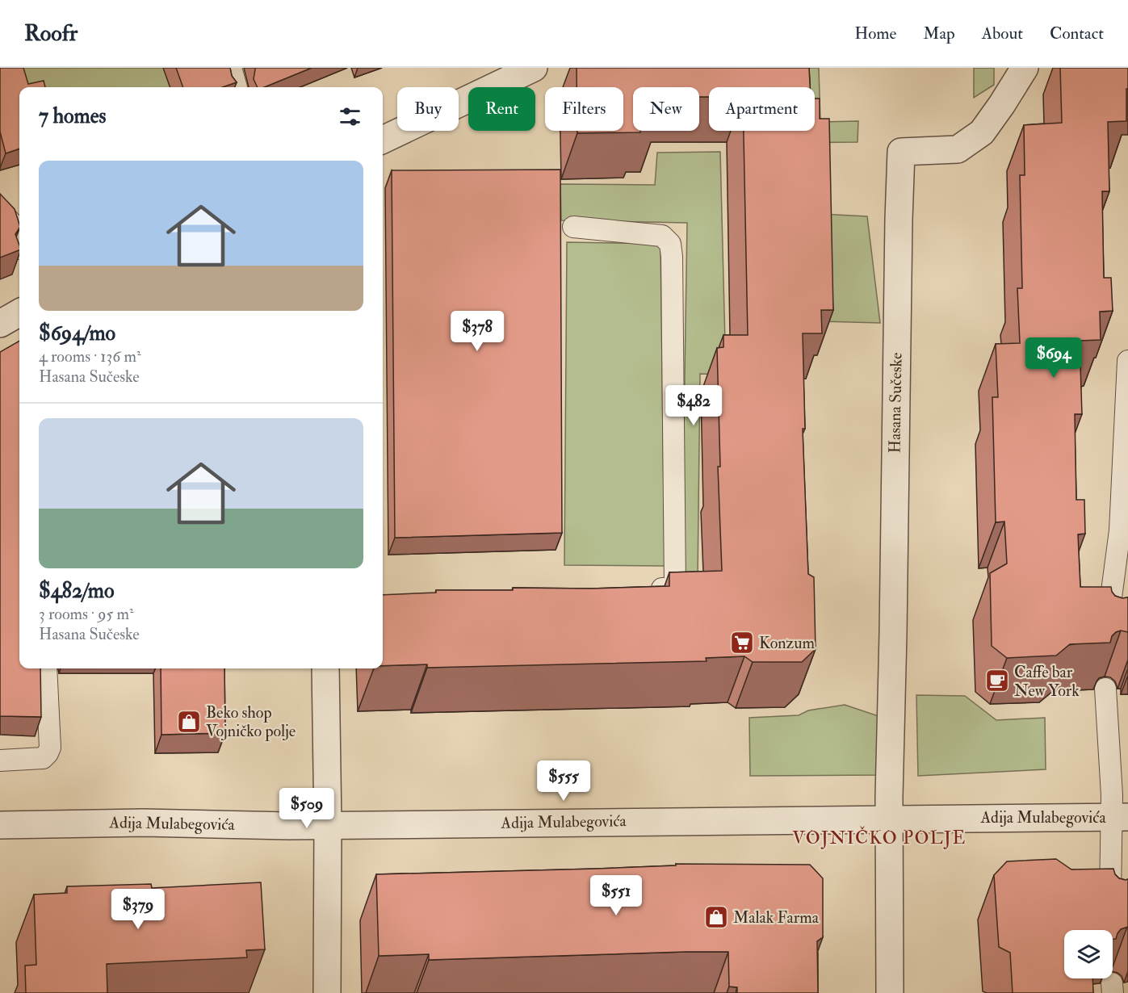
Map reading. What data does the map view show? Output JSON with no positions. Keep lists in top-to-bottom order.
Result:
{
  "streets": {
    "street": ["Hasana Sučeske", "Adija Mulabegovića"]
  },
  "crossings": [
    ["Hasana Sučeske", "Adija Mulabegovića"]
  ],
  "districts": ["VOJNIČKO POLJE"],
  "places": {
    "supermarket": ["Konzum"],
    "cafe": ["Caffe bar New York"],
    "shop": ["Beko shop Vojničko polje", "Malak Farma"]
  },
  "page": {
    "header": "Roofr",
    "nav": [
      "Home",
      "Map",
      "About",
      "Contact"
    ],
    "chip": [
      "Buy",
      "Rent",
      "Filters",
      "New",
      "Apartment"
    ],
    "heading": "7 homes",
    "list": [
      {
        "name": "$694/mo",
        "note": "4 rooms · 136 m² · Hasana Sučeske"
      },
      {
        "name": "$482/mo",
        "note": "3 rooms · 95 m² · Hasana Sučeske"
      }
    ],
    "price": [
      "$378",
      "$694",
      "$482",
      "$555",
      "$509",
      "$551",
      "$379"
    ]
  }
}
